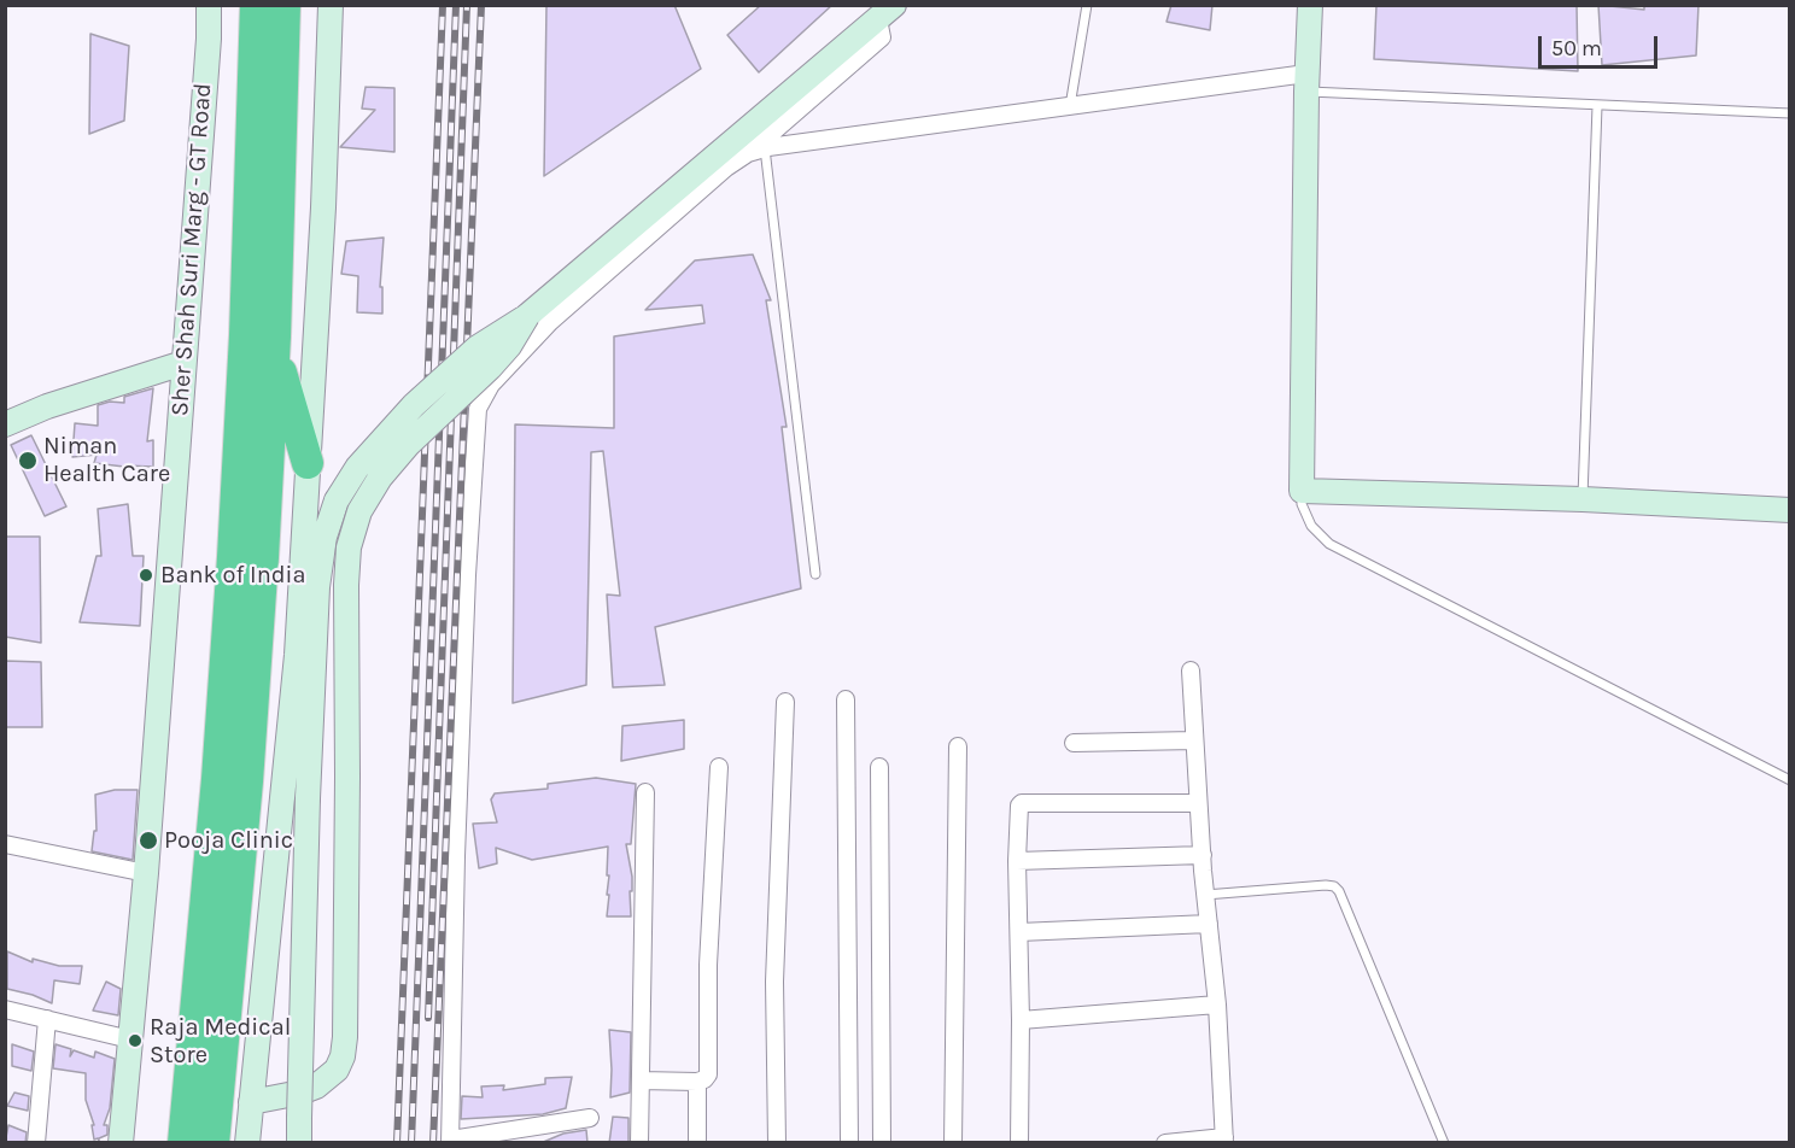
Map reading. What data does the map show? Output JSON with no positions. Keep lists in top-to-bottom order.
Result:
{
  "streets": {
    "highway": ["Sher Shah Suri Marg - GT Road"]
  },
  "places": [
    "Niman Health Care",
    "Bank of India",
    "Pooja Clinic",
    "Raja Medical Store"
  ],
  "scale_bar": "50 m"
}
